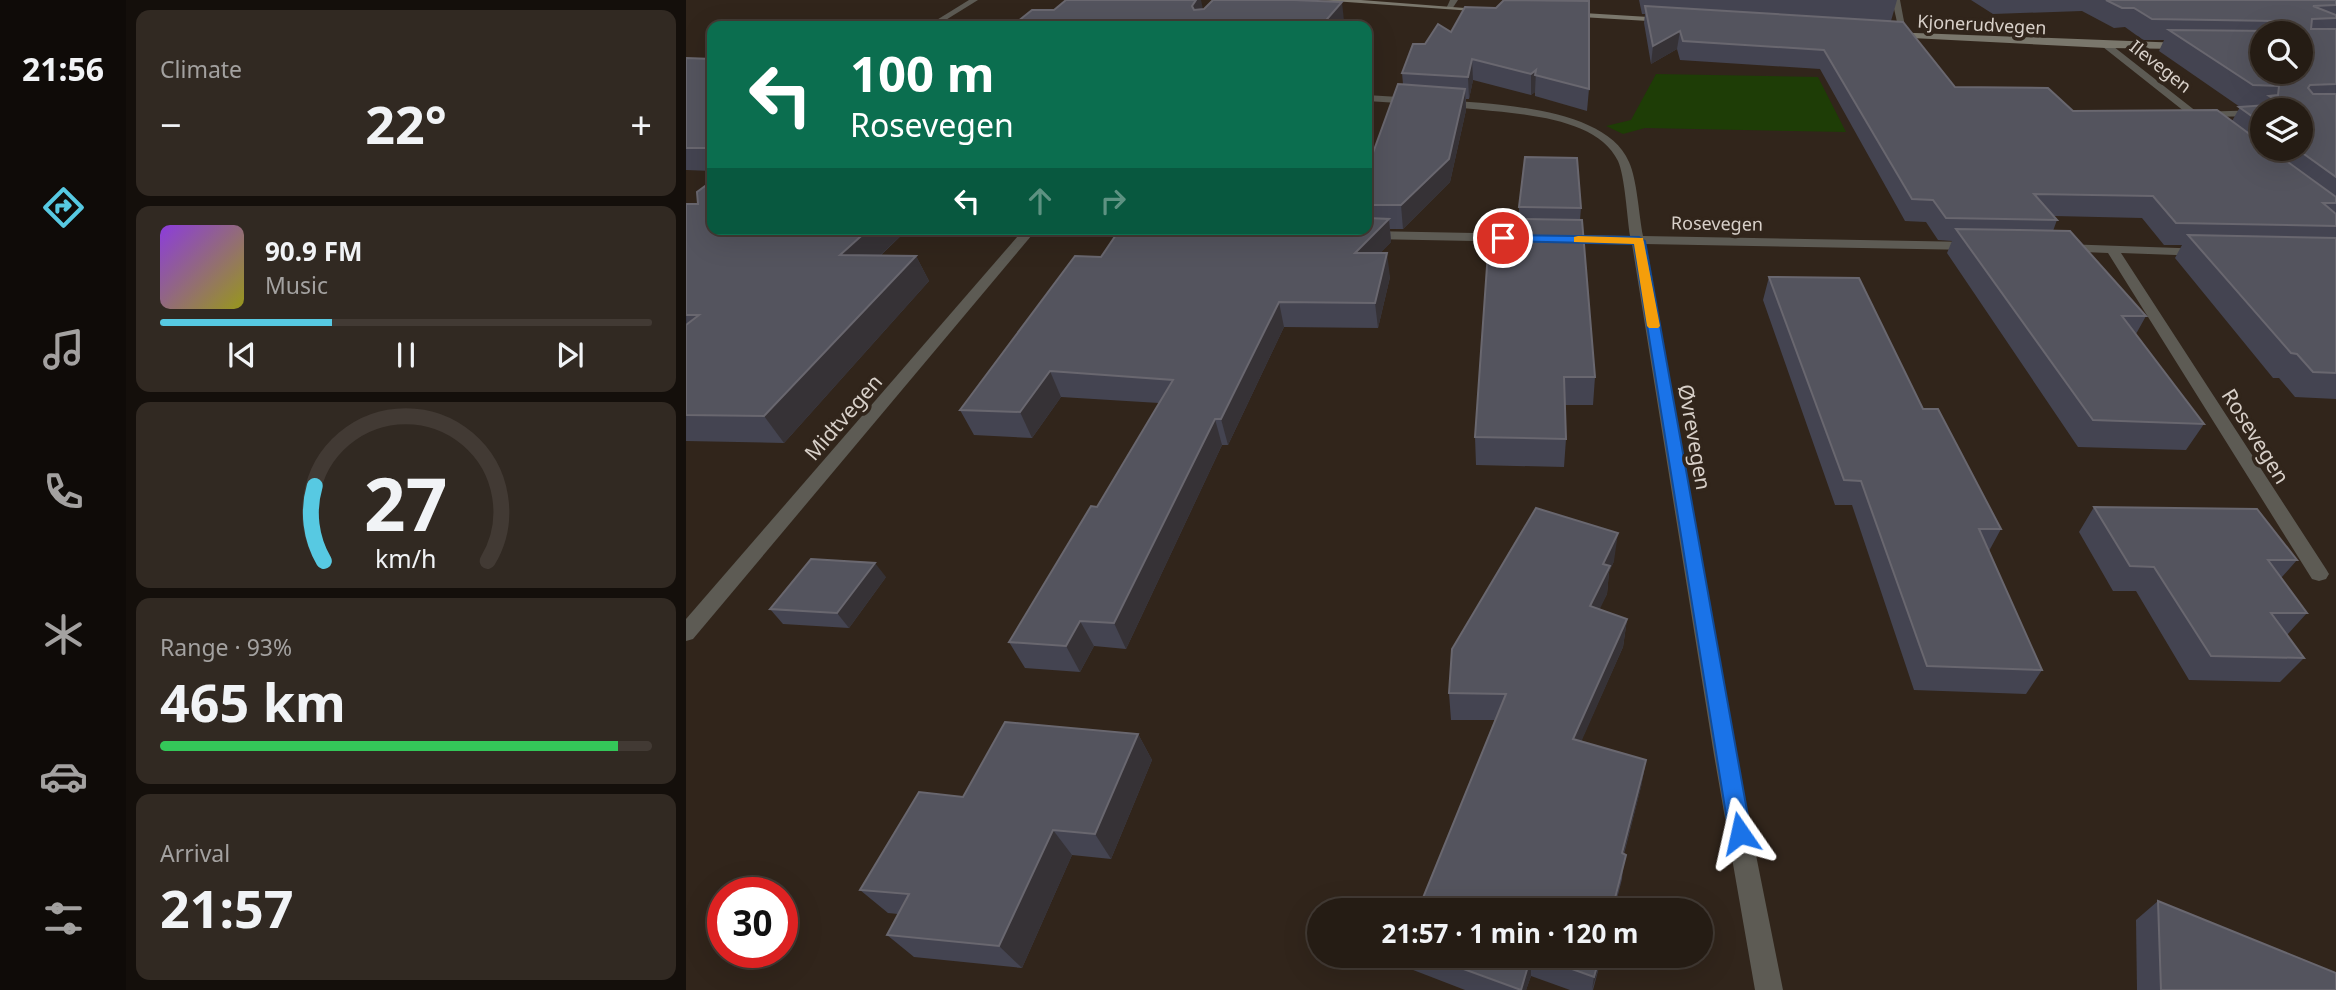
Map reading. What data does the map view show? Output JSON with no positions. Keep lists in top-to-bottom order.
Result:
{
  "streets": {
    "main road": ["Kjonerudvegen"],
    "street": [
      "Ilevegen",
      "Rosevegen",
      "Midtvegen",
      "Øvrevegen"
    ]
  },
  "crossings": [
    ["Kjonerudvegen", "Ilevegen"],
    ["Rosevegen", "Øvrevegen"]
  ],
  "page": {
    "tabs": "21:56",
    "tile": [
      "Climate",
      ["Range · 93%", "465 km"],
      ["Arrival", "21:57"]
    ],
    "turn": ["100 m", "Rosevegen"],
    "heat": ["−", "22°", "+"],
    "song": ["90.9 FM", "Music"],
    "limit": "30",
    "trip": "21:57 · 1 min · 120 m",
    "gauge": ["27", "km/h"]
  }
}
